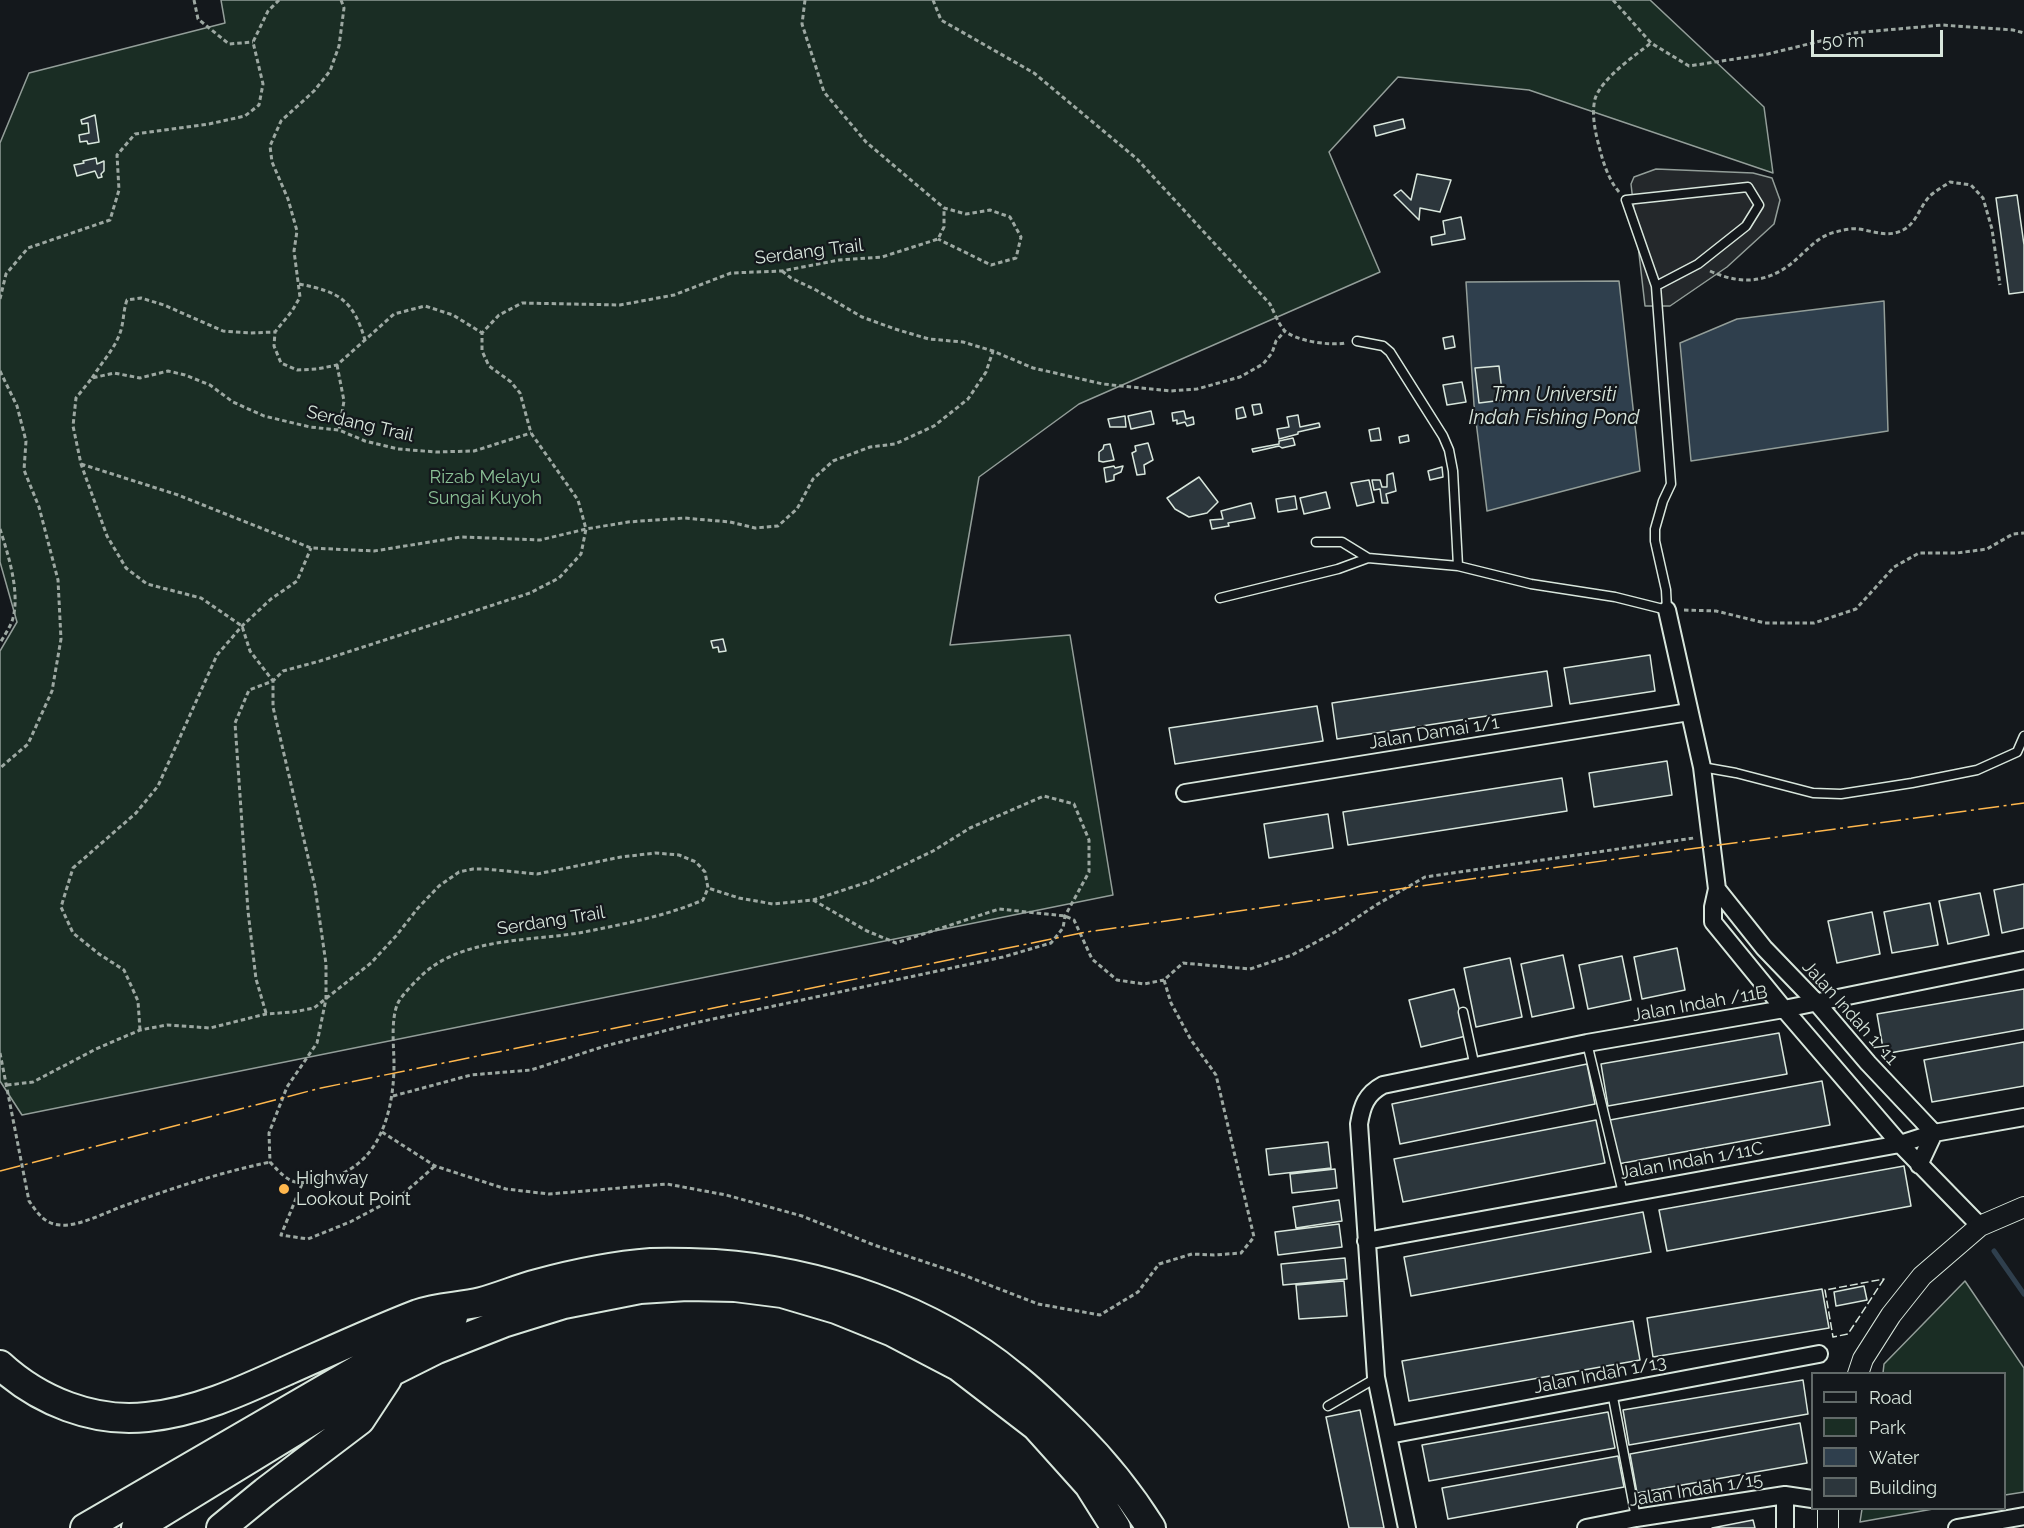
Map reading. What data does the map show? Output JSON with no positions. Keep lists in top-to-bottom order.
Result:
{
  "streets": {
    "street": [
      "Jalan Damai 1/1",
      "Jalan Indah /11B",
      "Jalan Indah 1/11",
      "Jalan Indah 1/11C",
      "Jalan Indah 1/13",
      "Jalan Indah 1/15"
    ],
    "path": ["Serdang Trail"]
  },
  "crossings": [
    ["Jalan Indah /11B", "Jalan Indah 1/11"],
    ["Jalan Indah /11B", "Jalan Indah 1/11C"],
    ["Jalan Indah 1/11", "Jalan Indah 1/11C"]
  ],
  "water": ["Tmn Universiti Indah Fishing Pond"],
  "parks": ["Rizab Melayu Sungai Kuyoh"],
  "places": ["Highway Lookout Point"],
  "legend": [
    "Road",
    "Park",
    "Water",
    "Building"
  ],
  "scale_bar": "50 m"
}
